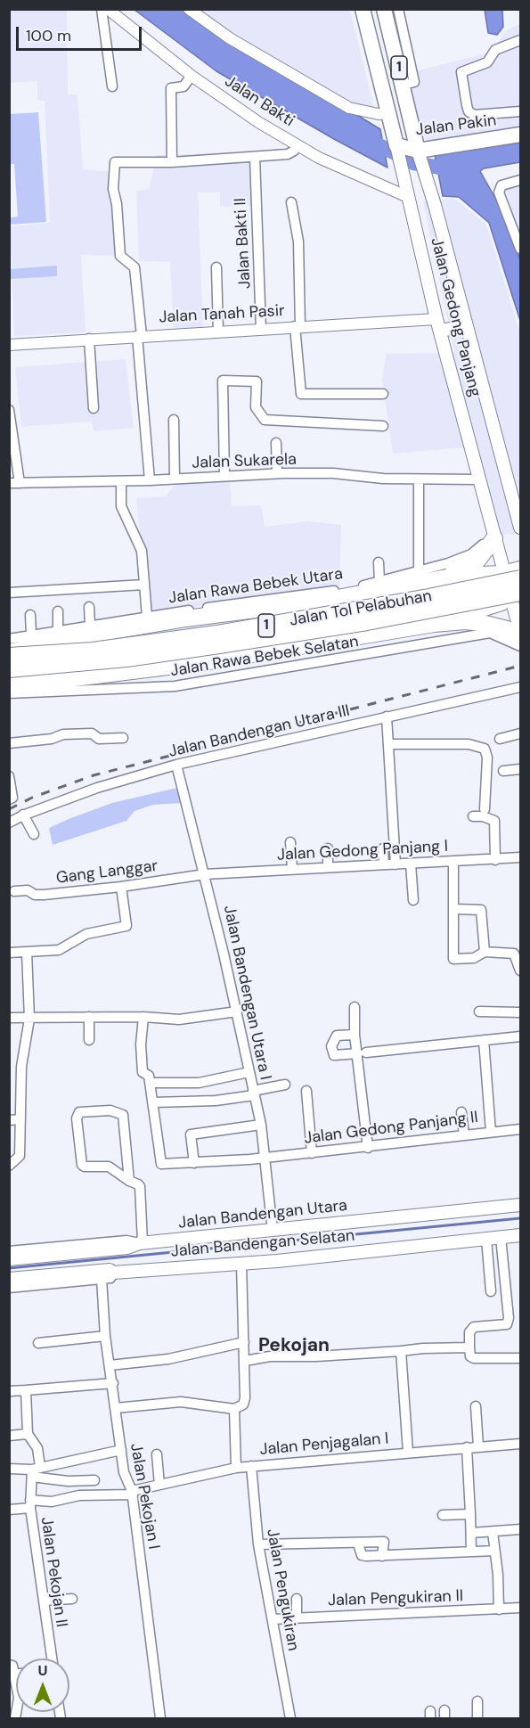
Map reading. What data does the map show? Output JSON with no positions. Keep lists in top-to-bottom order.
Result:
{
  "streets": {
    "highway": [
      "1",
      "Jalan Pakin",
      "Jalan Gedong Panjang",
      "Jalan Tol Pelabuhan"
    ],
    "main road": ["Jalan Bandengan Utara", "Jalan Bandengan Selatan"],
    "street": [
      "Jalan Bakti",
      "Jalan Bakti II",
      "Jalan Tanah Pasir",
      "Jalan Sukarela",
      "Jalan Rawa Bebek Utara",
      "Jalan Rawa Bebek Selatan",
      "Jalan Bandengan Utara III",
      "Jalan Gedong Panjang I",
      "Gang Langgar",
      "Jalan Bandengan Utara I",
      "Jalan Gedong Panjang II",
      "Jalan Penjagalan I",
      "Jalan Pekojan I",
      "Jalan Pekojan II",
      "Jalan Pengukiran",
      "Jalan Pengukiran II"
    ]
  },
  "crossings": [
    ["Jalan Bakti", "Jalan Gedong Panjang"],
    ["Jalan Pakin", "Jalan Gedong Panjang"],
    ["Jalan Bakti II", "Jalan Tanah Pasir"],
    ["Jalan Tanah Pasir", "Jalan Gedong Panjang"],
    ["Jalan Gedong Panjang", "Jalan Sukarela"],
    ["Jalan Gedong Panjang", "Jalan Tol Pelabuhan"],
    ["Jalan Bandengan Utara III", "Jalan Bandengan Utara I"],
    ["Jalan Gedong Panjang I", "Gang Langgar"],
    ["Jalan Gedong Panjang I", "Jalan Bandengan Utara I"],
    ["Gang Langgar", "Jalan Bandengan Utara I"],
    ["Jalan Bandengan Utara I", "Jalan Gedong Panjang II"],
    ["Jalan Bandengan Utara I", "Jalan Bandengan Utara"],
    ["Jalan Bandengan Selatan", "Jalan Pekojan I"],
    ["Jalan Penjagalan I", "Jalan Pekojan I"],
    ["Jalan Penjagalan I", "Jalan Pekojan II"],
    ["Jalan Penjagalan I", "Jalan Pengukiran"],
    ["Jalan Pengukiran", "Jalan Pengukiran II"]
  ],
  "districts": ["Pekojan"],
  "scale_bar": "100 m",
  "north": "top"
}
